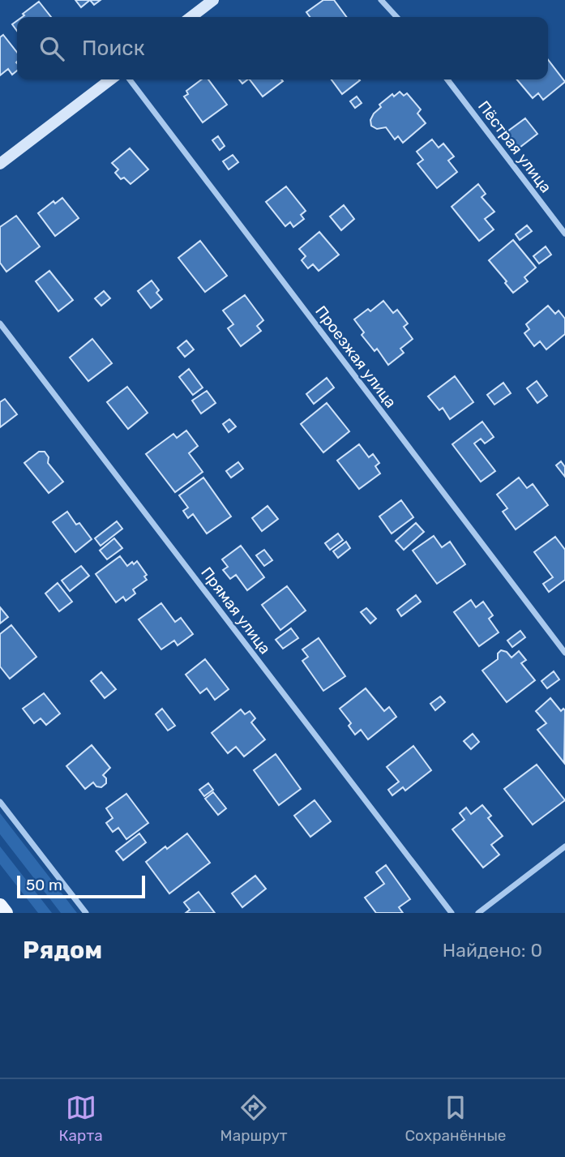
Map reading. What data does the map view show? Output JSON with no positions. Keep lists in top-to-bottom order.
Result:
{
  "streets": {
    "street": ["Пёстрая улица", "Проезжая улица", "Прямая улица"]
  },
  "scale_bar": "50 m",
  "page": {
    "search": "Поиск",
    "scale": "50 m",
    "heading": ["Рядом", "Найдено: 0"],
    "nav": ["Карта", "Маршрут", "Сохранённые"]
  }
}
